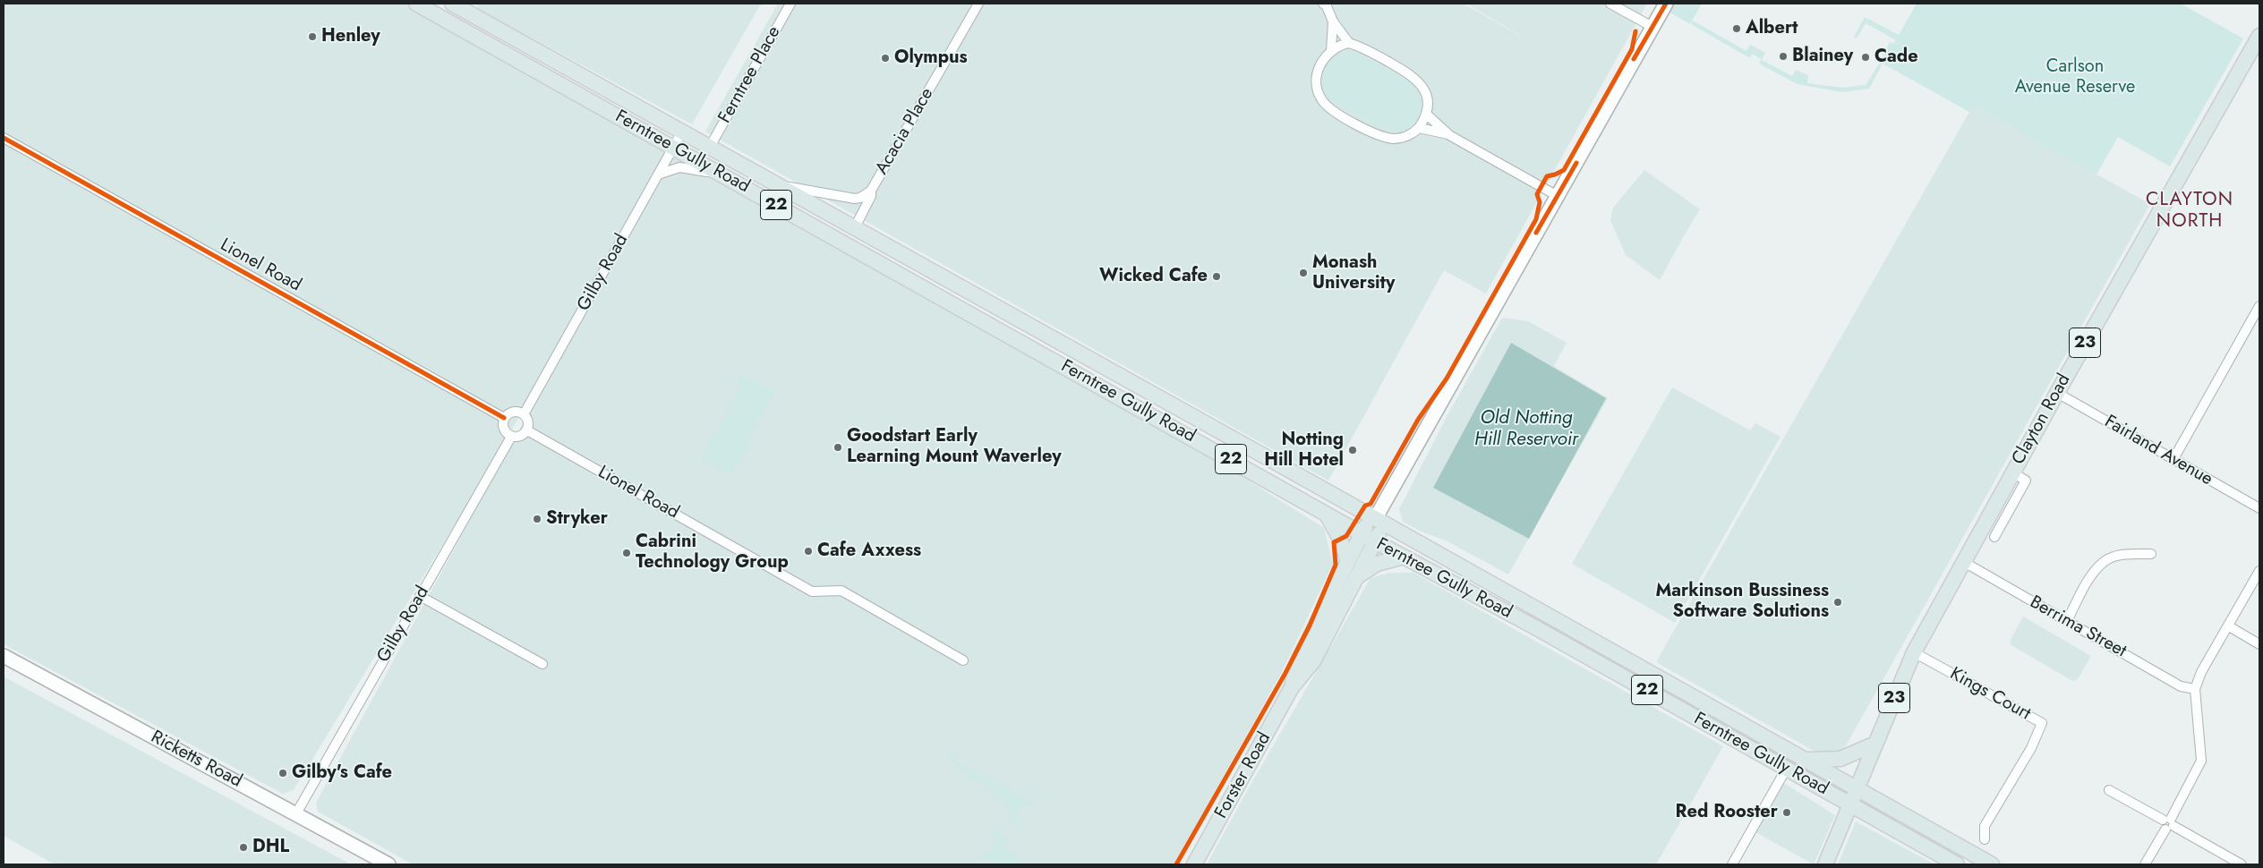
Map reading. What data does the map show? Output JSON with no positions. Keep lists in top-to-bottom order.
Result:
{
  "streets": {
    "main road": [
      "Ferntree Gully Road",
      "22",
      "23",
      "Clayton Road",
      "Forster Road"
    ],
    "street": [
      "Ferntree Place",
      "Acacia Place",
      "Lionel Road",
      "Gilby Road",
      "Fairland Avenue",
      "Berrima Street",
      "Kings Court",
      "Ricketts Road"
    ]
  },
  "crossings": [
    ["Ferntree Place", "Ferntree Gully Road"],
    ["Acacia Place", "Ferntree Gully Road"],
    ["Ferntree Gully Road", "Gilby Road"],
    ["Ferntree Gully Road", "23"],
    ["Ferntree Gully Road", "Clayton Road"],
    ["Ferntree Gully Road", "Forster Road"],
    ["Lionel Road", "Gilby Road"],
    ["Gilby Road", "Ricketts Road"],
    ["23", "Clayton Road"],
    ["Clayton Road", "Fairland Avenue"],
    ["Clayton Road", "Berrima Street"],
    ["Clayton Road", "Kings Court"]
  ],
  "districts": ["CLAYTON NORTH"],
  "water": ["Old Notting Hill Reservoir"],
  "parks": ["Carlson Avenue Reserve"],
  "places": [
    "Albert",
    "Henley",
    "Blainey",
    "Cade",
    "Olympus",
    "Monash University",
    "Wicked Cafe",
    "Goodstart Early Learning Mount Waverley",
    "Notting Hill Hotel",
    "Stryker",
    "Cafe Axxess",
    "Cabrini Technology Group",
    "Markinson Bussiness Software Solutions",
    "Gilby's Cafe",
    "Red Rooster",
    "DHL"
  ]
}
